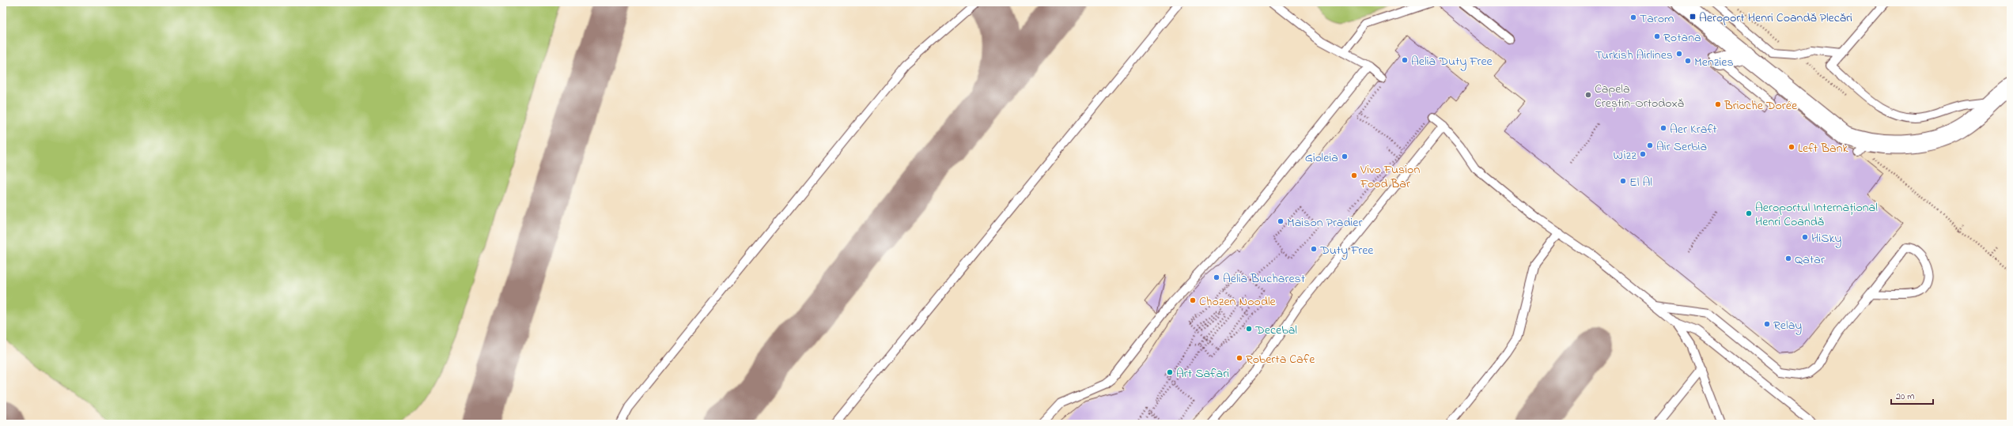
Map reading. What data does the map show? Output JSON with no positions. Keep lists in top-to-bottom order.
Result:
{
  "places": {
    "transit": ["Aeroport Henri Coandă Plecări"],
    "other": [
      "Tarom",
      "Rotana",
      "Turkish Airlines",
      "Aelia Duty Free",
      "Menzies",
      "Capela Creștin-Ortodoxă",
      "Brioche Dorée",
      "Aer Kraft",
      "Air Serbia",
      "Left Bank",
      "Wizz",
      "Gioleia",
      "Vivo Fusion Food Bar",
      "El Al",
      "Aeroportul Internațional Henri Coandă",
      "Maison Pradier",
      "HiSky",
      "Duty Free",
      "Qatar",
      "Aelia Bucharest",
      "Chozen Noodle",
      "Relay",
      "Decebal",
      "Roberta Cafe",
      "Art Safari"
    ]
  },
  "scale_bar": "20 m"
}
